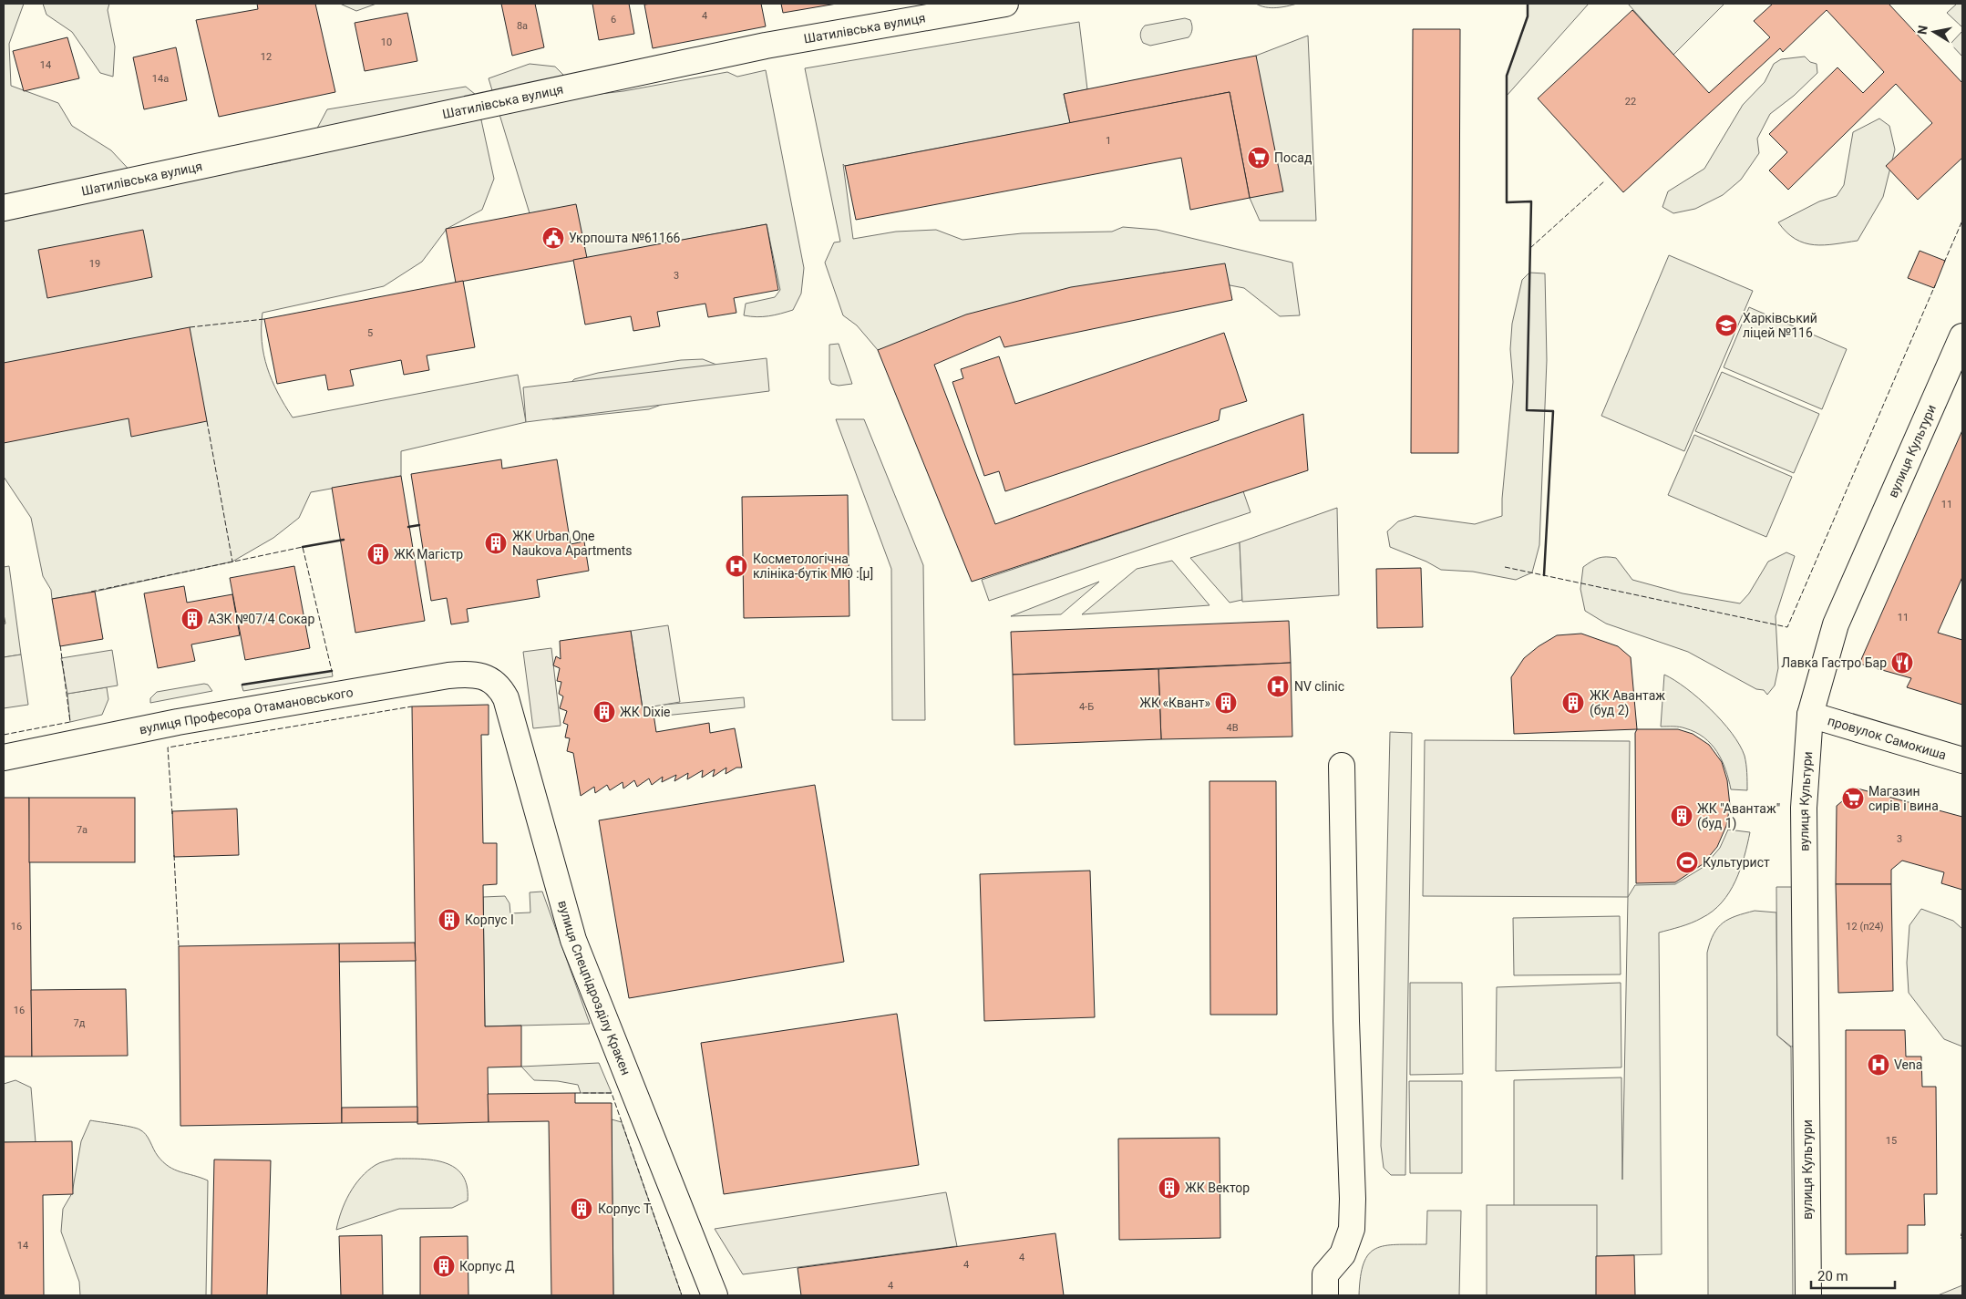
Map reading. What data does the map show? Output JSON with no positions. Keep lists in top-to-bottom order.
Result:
{
  "streets": {
    "street": [
      "Шатилівська вулиця",
      "вулиця Культури",
      "вулиця Професора Отамановського",
      "провулок Самокиша",
      "вулиця Спецпідрозділу Кракен"
    ]
  },
  "crossings": [
    ["вулиця Культури", "провулок Самокиша"],
    ["вулиця Професора Отамановського", "вулиця Спецпідрозділу Кракен"]
  ],
  "places": {
    "supermarket": ["Посад", "Магазин сирів і вина"],
    "public building": ["Укрпошта №61166"],
    "school or university": ["Харківський ліцей №116"],
    "building": [
      "ЖК Urban One Naukova Apartments",
      "ЖК Магістр",
      "АЗК №07/4 Сокар",
      "ЖК «Квант»",
      "ЖК Авантаж (буд 2)",
      "ЖК Dixie",
      "ЖК \"Авантаж\" (буд 1)",
      "Корпус І",
      "ЖК Вектор",
      "Корпус T",
      "Корпус Д"
    ],
    "hospital": ["Косметологічна клініка-бутік МЮ :[μ]", "NV clinic", "Vena"],
    "restaurant": ["Лавка Гастро Бар"],
    "sports": ["Культурист"]
  },
  "house_numbers": [
    "4",
    "6",
    "8а",
    "10",
    "12",
    "14",
    "14а",
    "22",
    "1",
    "19",
    "3",
    "5",
    "11",
    "11",
    "4-Б",
    "4В",
    "7а",
    "3",
    "16",
    "12 (п24)",
    "16",
    "7д",
    "15",
    "14",
    "4",
    "4",
    "4"
  ],
  "scale_bar": "20 m",
  "north": "left"
}
